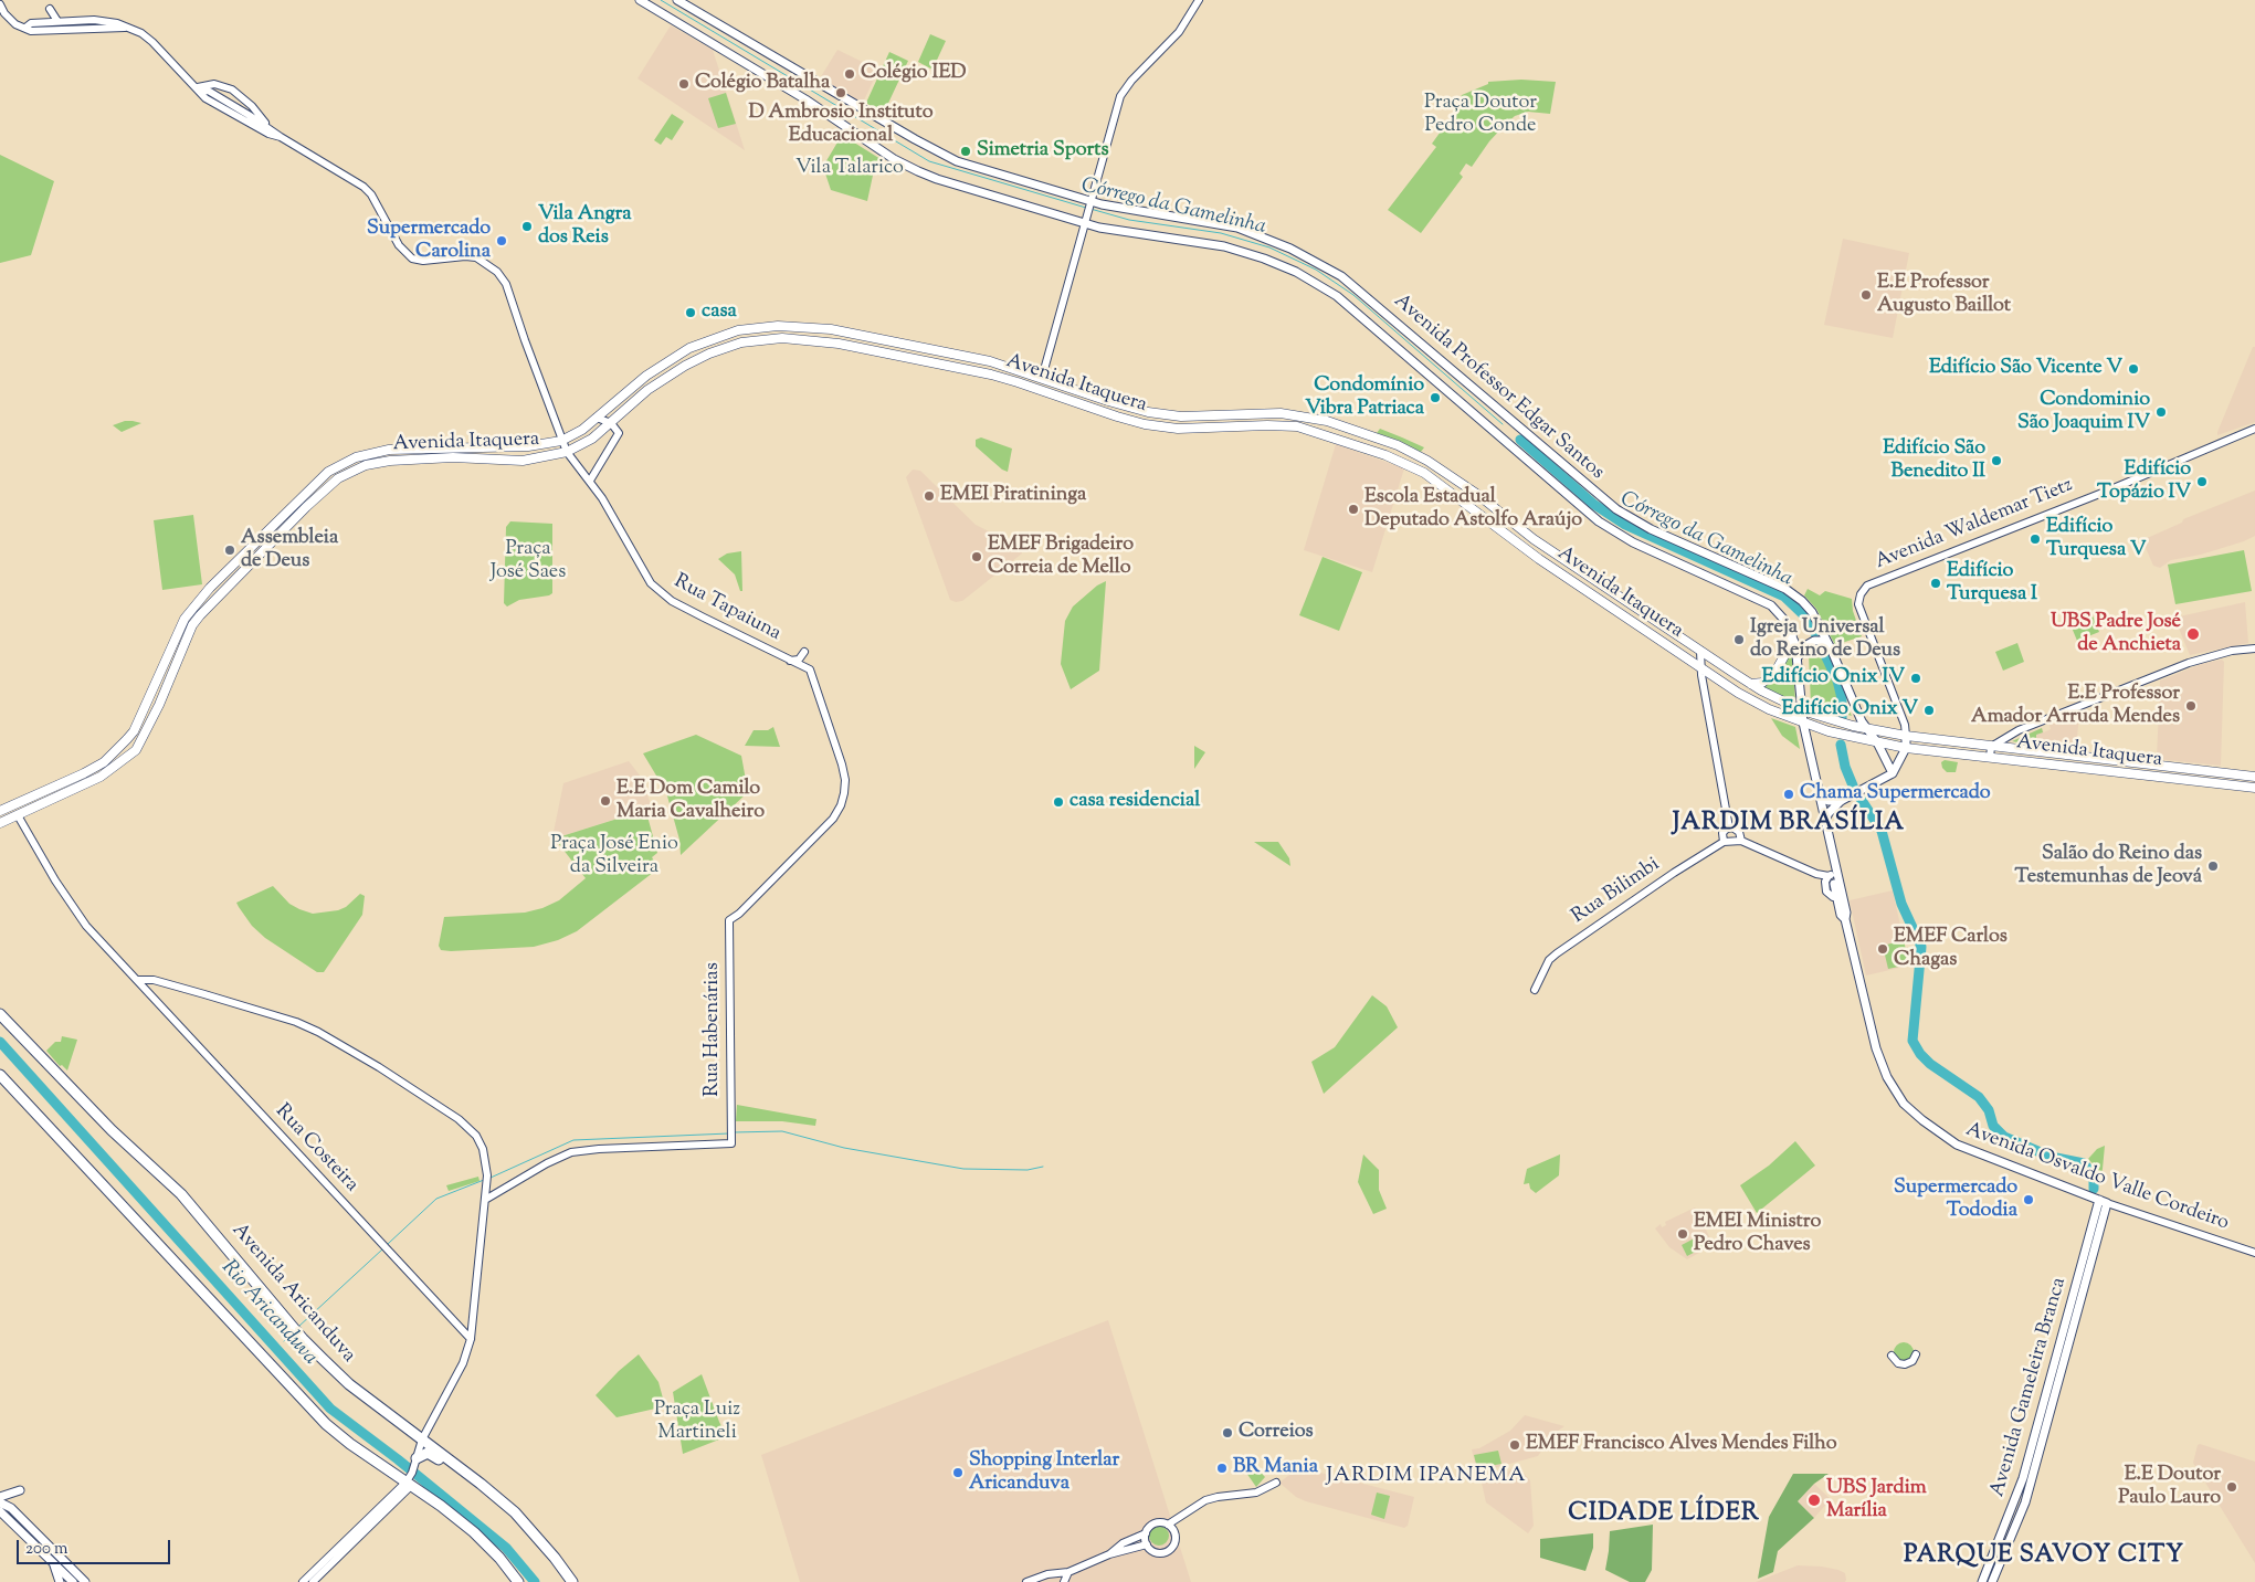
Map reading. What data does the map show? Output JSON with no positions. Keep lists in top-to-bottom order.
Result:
{
  "streets": {
    "highway": ["Avenida Aricanduva"],
    "main road": [
      "Avenida Itaquera",
      "Avenida Professor Edgar Santos",
      "Avenida Waldemar Tietz",
      "Avenida Osvaldo Valle Cordeiro",
      "Avenida Gameleira Branca"
    ],
    "street": [
      "Rua Tapaiuna",
      "Rua Bilimbi",
      "Rua Habenárias",
      "Rua Costeira"
    ]
  },
  "crossings": [
    ["Avenida Itaquera", "Avenida Professor Edgar Santos"],
    ["Avenida Itaquera", "Avenida Waldemar Tietz"],
    ["Avenida Itaquera", "Rua Tapaiuna"],
    ["Avenida Itaquera", "Rua Costeira"],
    ["Avenida Itaquera", "Avenida Osvaldo Valle Cordeiro"],
    ["Avenida Professor Edgar Santos", "Avenida Osvaldo Valle Cordeiro"],
    ["Rua Tapaiuna", "Rua Habenárias"],
    ["Avenida Osvaldo Valle Cordeiro", "Avenida Gameleira Branca"]
  ],
  "districts": [
    "JARDIM BRASÍLIA",
    "JARDIM IPANEMA",
    "CIDADE LÍDER",
    "PARQUE SAVOY CITY"
  ],
  "water": ["Córrego da Gamelinha", "Rio Aricanduva"],
  "parks": [
    "Praça Doutor Pedro Conde",
    "Vila Talarico",
    "Praça José Saes",
    "Praça José Enio da Silveira",
    "Praça Luiz Martineli"
  ],
  "places": [
    "Colégio IED",
    "Colégio Batalha",
    "D Ambrosio Instituto Educacional",
    "Simetria Sports",
    "Vila Angra dos Reis",
    "Supermercado Carolina",
    "E.E Professor Augusto Baillot",
    "casa",
    "Edifício São Vicente V",
    "Condomínio Vibra Patriaca",
    "Condominio São Joaquim IV",
    "Edifício São Benedito II",
    "Edifício Topázio IV",
    "EMEI Piratininga",
    "Escola Estadual Deputado Astolfo Araújo",
    "Edifício Turquesa V",
    "Assembleia de Deus",
    "EMEF Brigadeiro Correia de Mello",
    "Edifício Turquesa I",
    "UBS Padre José de Anchieta",
    "Igreja Universal do Reino de Deus",
    "Edifício Onix IV",
    "E.E Professor Amador Arruda Mendes",
    "Edifício Onix V",
    "Chama Supermercado",
    "E.E Dom Camilo Maria Cavalheiro",
    "casa residencial",
    "Salão do Reino das Testemunhas de Jeová",
    "EMEF Carlos Chagas",
    "Supermercado Tododia",
    "EMEI Ministro Pedro Chaves",
    "Correios",
    "EMEF Francisco Alves Mendes Filho",
    "BR Mania",
    "Shopping Interlar Aricanduva",
    "E.E Doutor Paulo Lauro",
    "UBS Jardim Marília"
  ],
  "scale_bar": "200 m"
}
